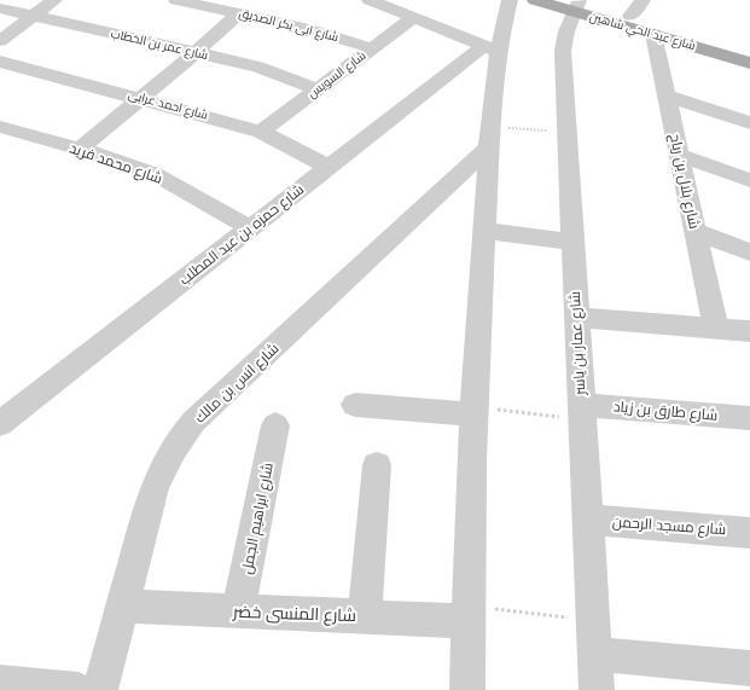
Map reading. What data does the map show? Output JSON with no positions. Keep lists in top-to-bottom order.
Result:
{
  "streets": {
    "main road": ["شارع عبد الحي شاهين"],
    "street": [
      "شارع ابى بكر الصديق",
      "شارع عمر بن الخطاب",
      "شارع السويس",
      "شارع احمد عرابى",
      "شارع محمد فريد",
      "شارع بلال بن رباح",
      "شارع حمزه بن عبد المطلب",
      "شارع عمار بن ياسر",
      "شارع انس بن مالك",
      "شارع طارق بن زياد",
      "شارع ابراهيم الجمل",
      "شارع مسجد الرحمن",
      "شارع المنسى خضر"
    ]
  },
  "crossings": [
    ["شارع ابى بكر الصديق", "شارع السويس"],
    ["شارع عبد الحي شاهين", "شارع بلال بن رباح"],
    ["شارع عبد الحي شاهين", "شارع عمار بن ياسر"],
    ["شارع عمر بن الخطاب", "شارع السويس"],
    ["شارع السويس", "شارع احمد عرابى"],
    ["شارع احمد عرابى", "شارع حمزه بن عبد المطلب"],
    ["شارع محمد فريد", "شارع حمزه بن عبد المطلب"],
    ["شارع عمار بن ياسر", "شارع طارق بن زياد"],
    ["شارع عمار بن ياسر", "شارع مسجد الرحمن"],
    ["شارع انس بن مالك", "شارع المنسى خضر"],
    ["شارع ابراهيم الجمل", "شارع المنسى خضر"]
  ]
}
